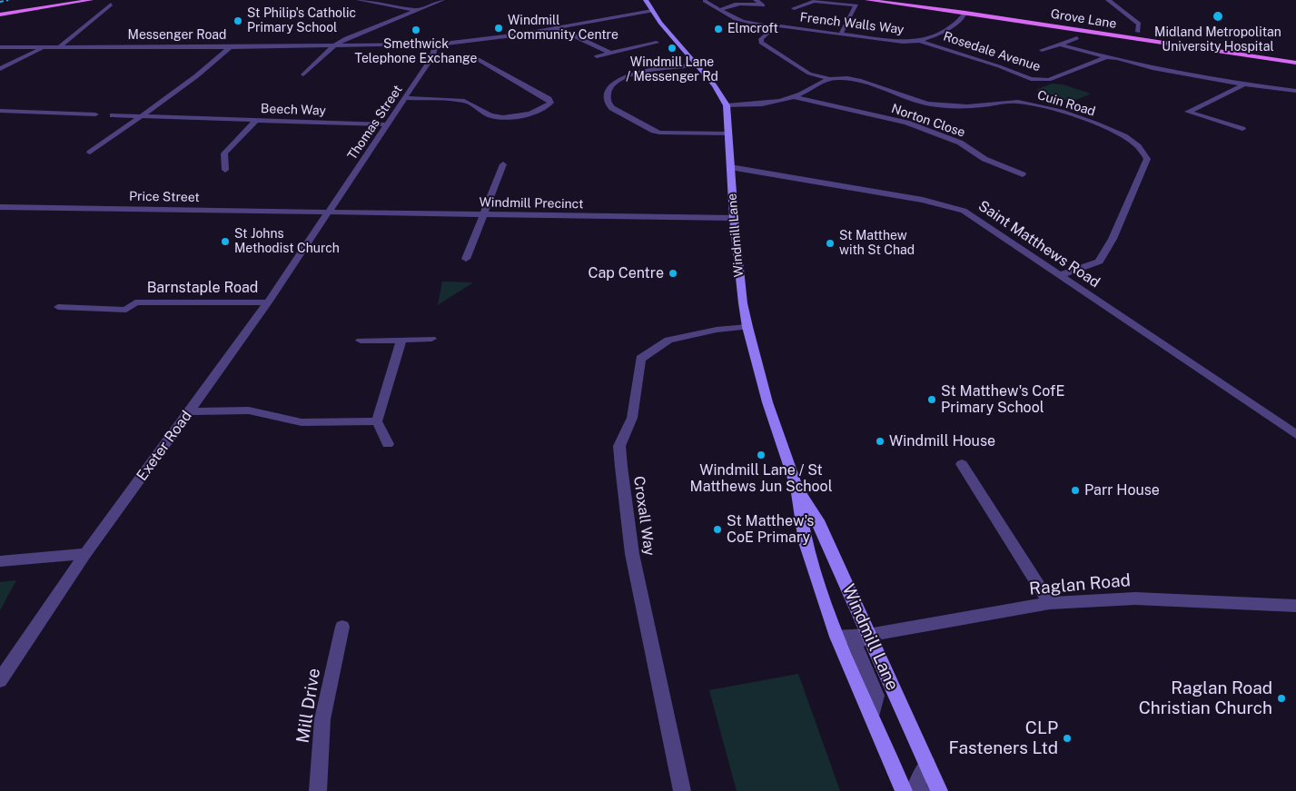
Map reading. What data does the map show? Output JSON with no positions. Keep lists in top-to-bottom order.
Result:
{
  "streets": {
    "main road": ["Grove Lane", "Windmill Lane"],
    "street": [
      "French Walls Way",
      "Messenger Road",
      "Rosedale Avenue",
      "Cuin Road",
      "Beech Way",
      "Norton Close",
      "Thomas Street",
      "Price Street",
      "Windmill Precinct",
      "Saint Matthews Road",
      "Barnstaple Road",
      "Exeter Road",
      "Croxall Way",
      "Raglan Road",
      "Mill Drive"
    ]
  },
  "crossings": [
    ["Grove Lane", "French Walls Way"],
    ["French Walls Way", "Rosedale Avenue"],
    ["Messenger Road", "Thomas Street"],
    ["Messenger Road", "Windmill Lane"],
    ["Cuin Road", "Norton Close"],
    ["Cuin Road", "Saint Matthews Road"],
    ["Beech Way", "Thomas Street"],
    ["Thomas Street", "Price Street"],
    ["Thomas Street", "Windmill Precinct"],
    ["Thomas Street", "Exeter Road"],
    ["Price Street", "Windmill Precinct"],
    ["Price Street", "Exeter Road"],
    ["Windmill Precinct", "Windmill Lane"],
    ["Windmill Precinct", "Exeter Road"],
    ["Windmill Lane", "Saint Matthews Road"],
    ["Windmill Lane", "Croxall Way"],
    ["Windmill Lane", "Raglan Road"],
    ["Barnstaple Road", "Exeter Road"]
  ],
  "places": [
    "Midland Metropolitan University Hospital",
    "St Philip's Catholic Primary School",
    "Windmill Community Centre",
    "Elmcroft",
    "Smethwick Telephone Exchange",
    "Windmill Lane / Messenger Rd",
    "St Johns Methodist Church",
    "St Matthew with St Chad",
    "Cap Centre",
    "St Matthew's CofE Primary School",
    "Windmill House",
    "Windmill Lane / St Matthews Jun School",
    "Parr House",
    "St Matthew's CoE Primary",
    "Raglan Road Christian Church",
    "CLP Fasteners Ltd"
  ]
}
